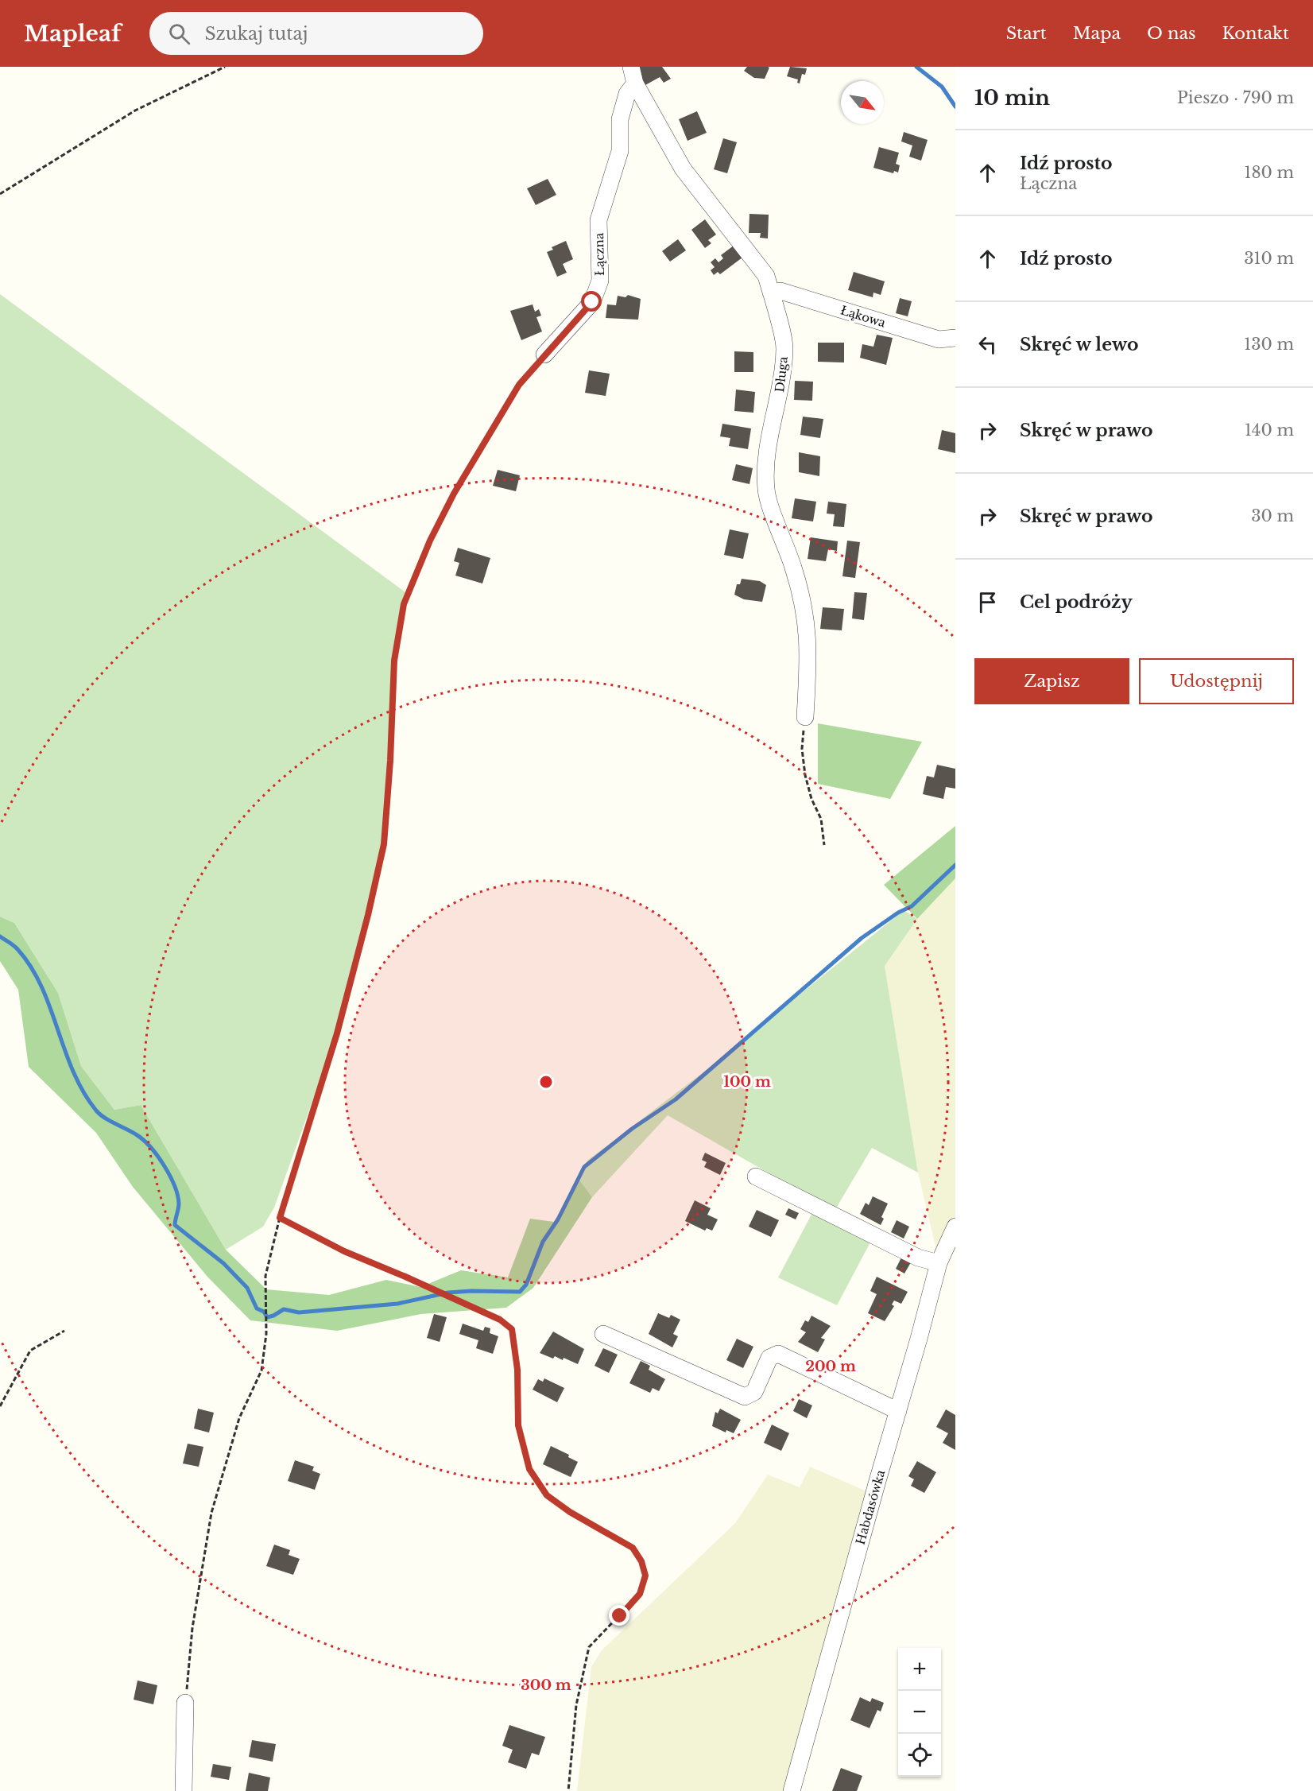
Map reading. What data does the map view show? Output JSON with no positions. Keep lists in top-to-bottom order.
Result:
{
  "streets": {
    "street": [
      "Łączna",
      "Łąkowa",
      "Długa",
      "Habdasówka"
    ]
  },
  "crossings": [
    ["Łączna", "Długa"],
    ["Łąkowa", "Długa"]
  ],
  "north": "bottom right",
  "page": {
    "header": "Mapleaf",
    "search": "Szukaj tutaj",
    "nav": [
      "Start",
      "Mapa",
      "O nas",
      "Kontakt"
    ],
    "heading": ["10 min", "Pieszo · 790 m"],
    "list": [
      ["Idź prosto", "Łączna", "180 m"],
      ["Idź prosto", "310 m"],
      ["Skręć w lewo", "130 m"],
      ["Skręć w prawo", "140 m"],
      ["Skręć w prawo", "30 m"],
      "Cel podróży"
    ],
    "buttons": ["Zapisz", "Udostępnij"],
    "map_buttons": ["+", "−"]
  },
  "rings": ["100 m", "200 m", "300 m"]
}
